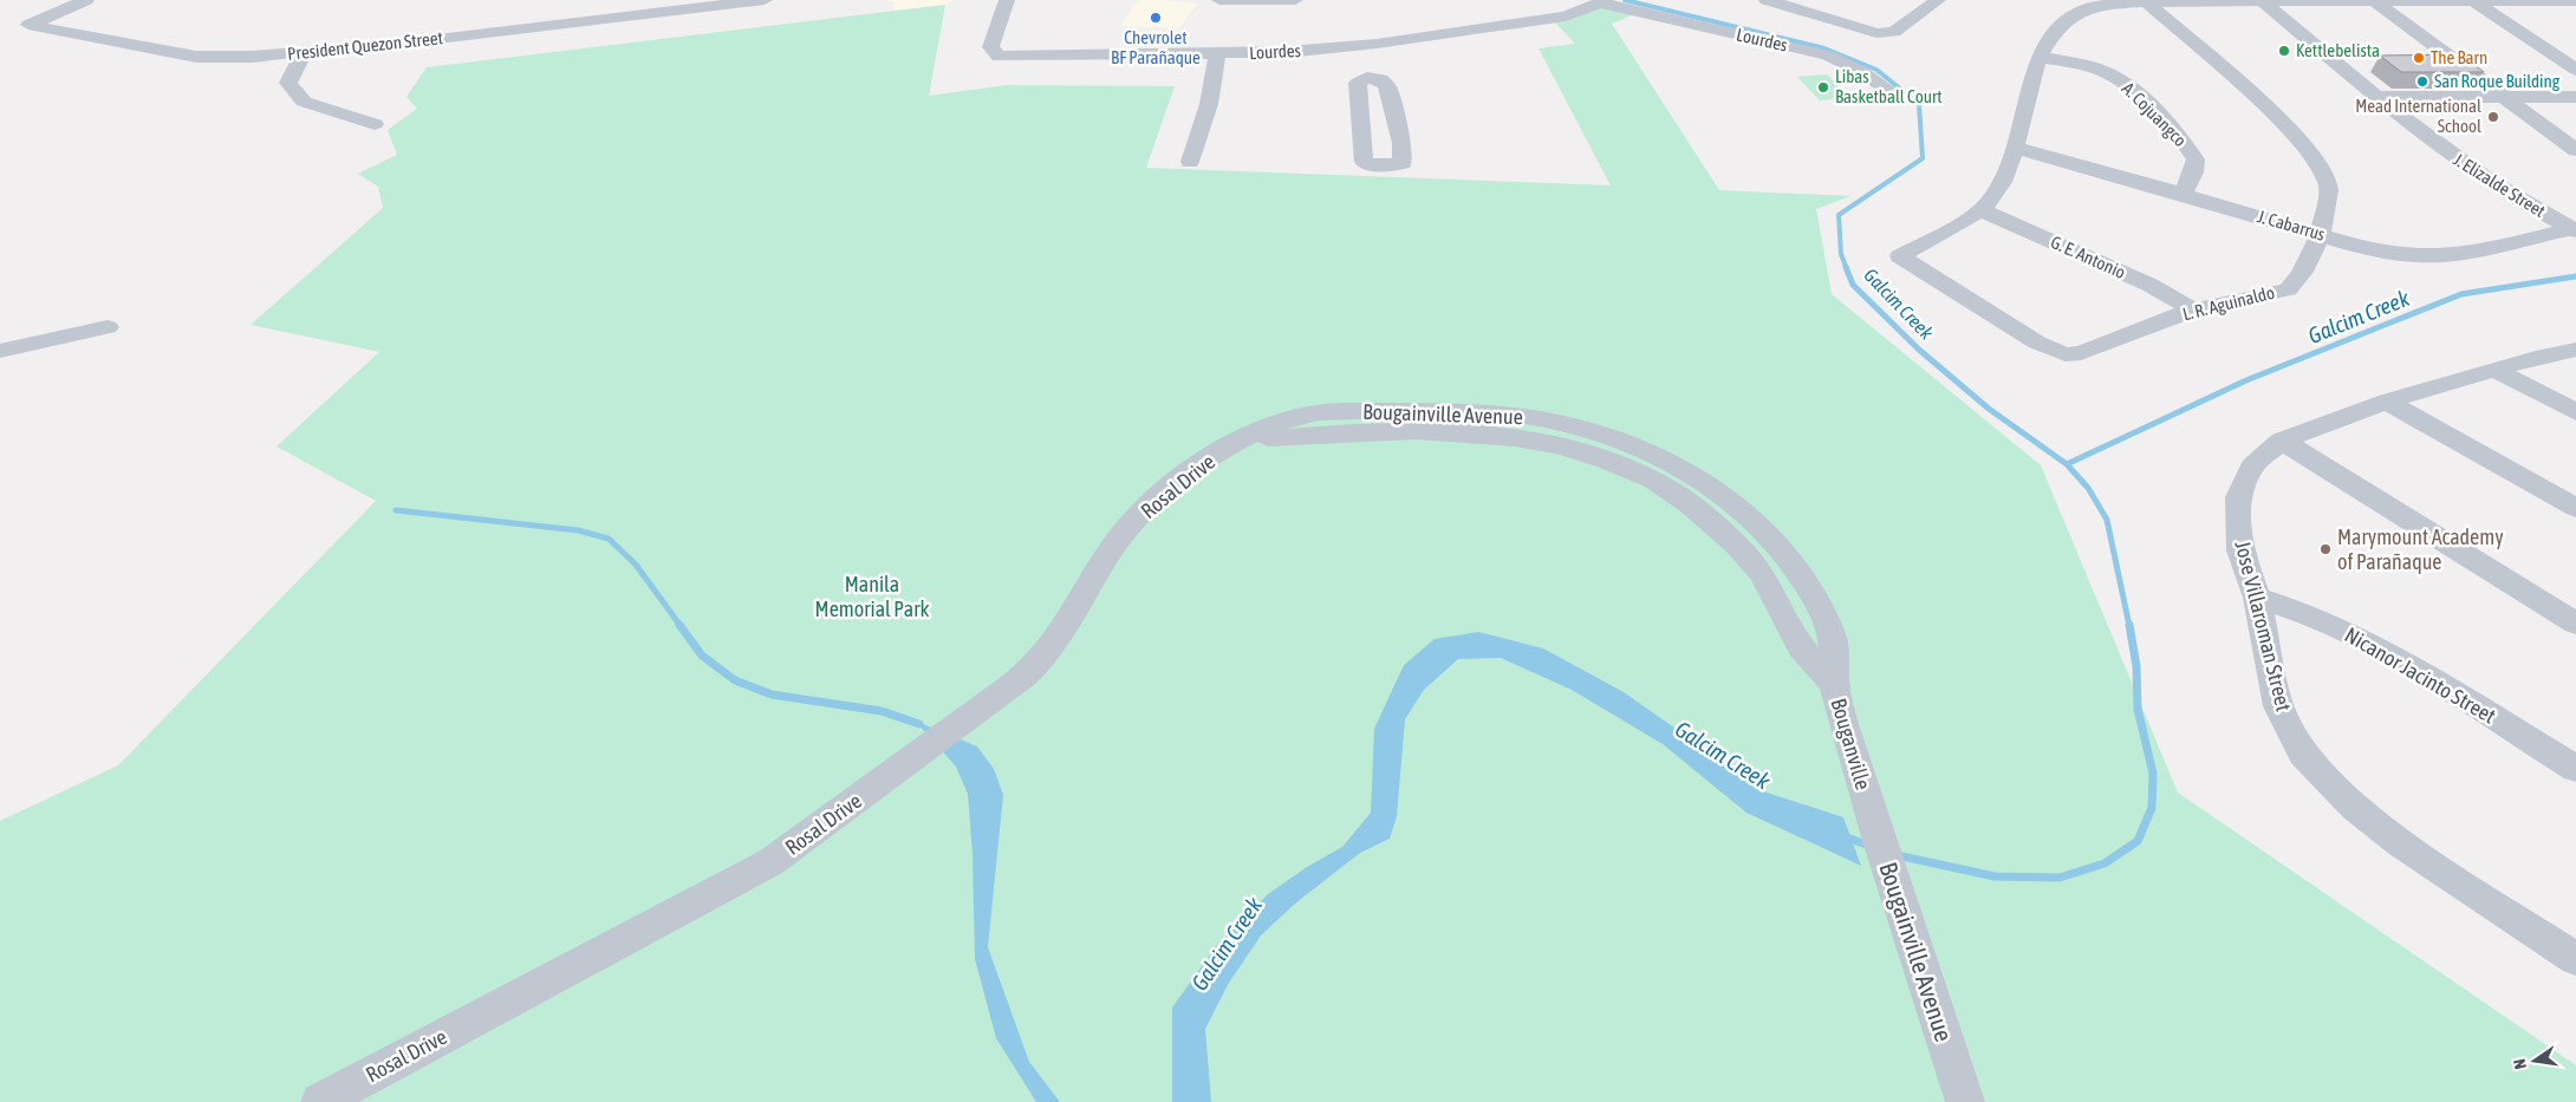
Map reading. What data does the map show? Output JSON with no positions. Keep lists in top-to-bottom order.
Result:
{
  "streets": {
    "street": [
      "Lourdes",
      "President Quezon Street",
      "A. Cojuangco",
      "J. Elizalde Street",
      "J. Cabarrus",
      "G. E. Antonio",
      "L. R. Aguinaldo",
      "Bougainville Avenue",
      "Rosal Drive",
      "Jose Villaroman Street",
      "Nicanor Jacinto Street",
      "Bouganville"
    ]
  },
  "crossings": [
    ["A. Cojuangco", "J. Cabarrus"],
    ["J. Elizalde Street", "J. Cabarrus"],
    ["J. Cabarrus", "L. R. Aguinaldo"],
    ["G. E. Antonio", "L. R. Aguinaldo"],
    ["Bougainville Avenue", "Rosal Drive"],
    ["Bougainville Avenue", "Bouganville"],
    ["Jose Villaroman Street", "Nicanor Jacinto Street"]
  ],
  "water": ["Galcim Creek"],
  "parks": ["Manila Memorial Park"],
  "places": [
    "Chevrolet BF Parañaque",
    "Kettlebelista",
    "The Barn",
    "San Roque Building",
    "Libas Basketball Court",
    "Mead International School",
    "Marymount Academy of Parañaque"
  ],
  "north": "left"
}
